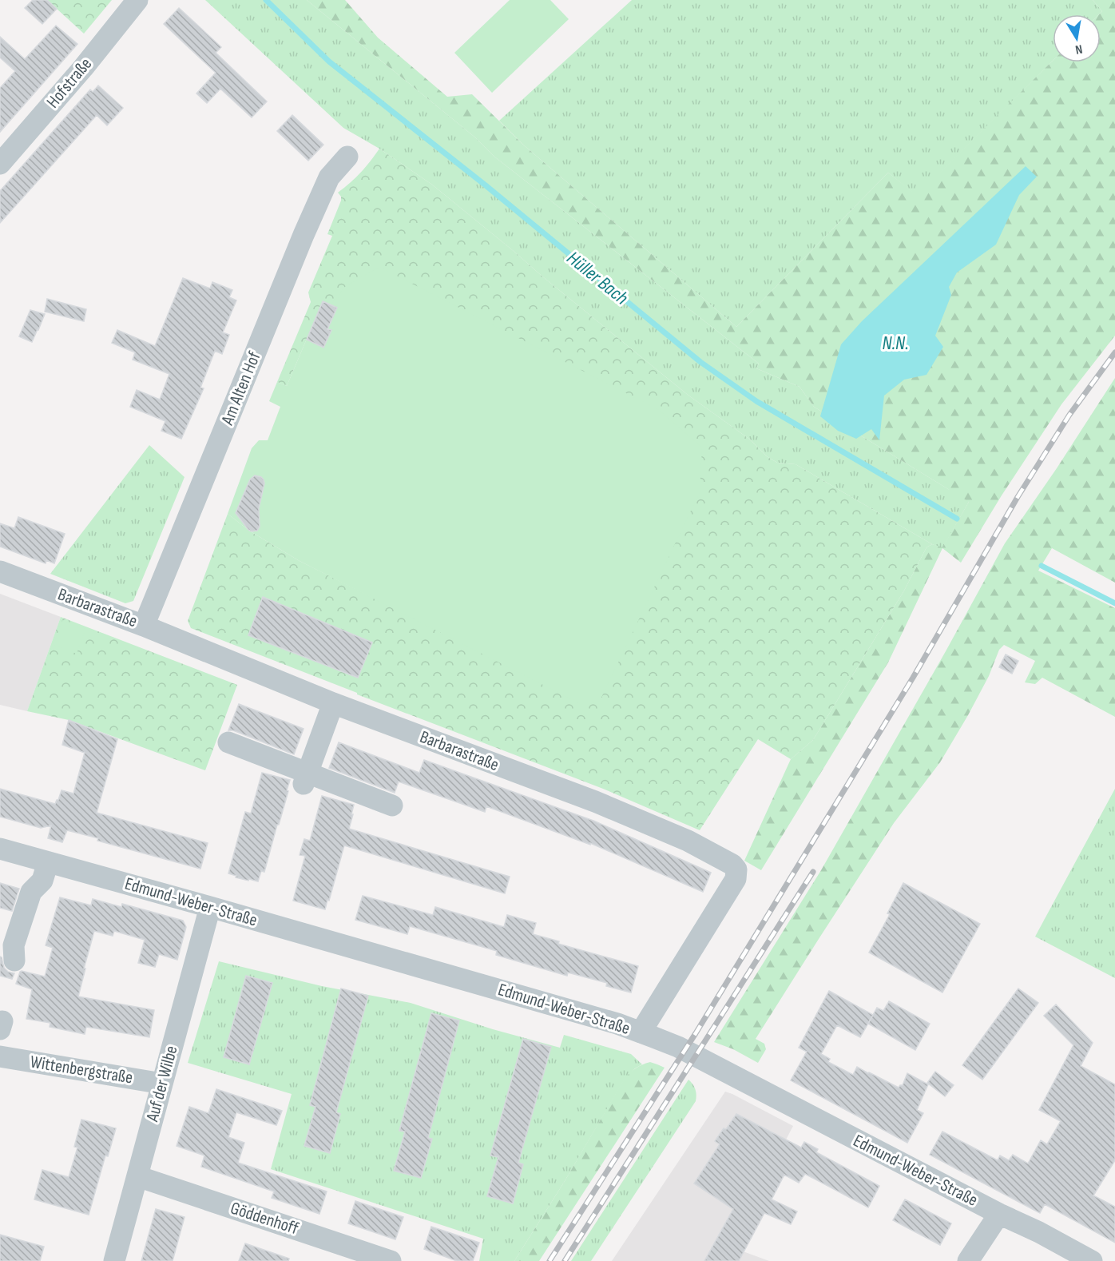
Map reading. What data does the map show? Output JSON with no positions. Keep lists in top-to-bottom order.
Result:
{
  "streets": {
    "street": [
      "Hofstraße",
      "Am Alten Hof",
      "Barbarastraße",
      "Edmund-Weber-Straße",
      "Wittenbergstraße",
      "Auf der Wilbe",
      "Göddenhoff"
    ]
  },
  "crossings": [
    ["Am Alten Hof", "Barbarastraße"],
    ["Barbarastraße", "Edmund-Weber-Straße"],
    ["Edmund-Weber-Straße", "Auf der Wilbe"],
    ["Wittenbergstraße", "Auf der Wilbe"],
    ["Auf der Wilbe", "Göddenhoff"]
  ],
  "water": ["Hüller Bach", "N.N."],
  "north": "bottom"
}
